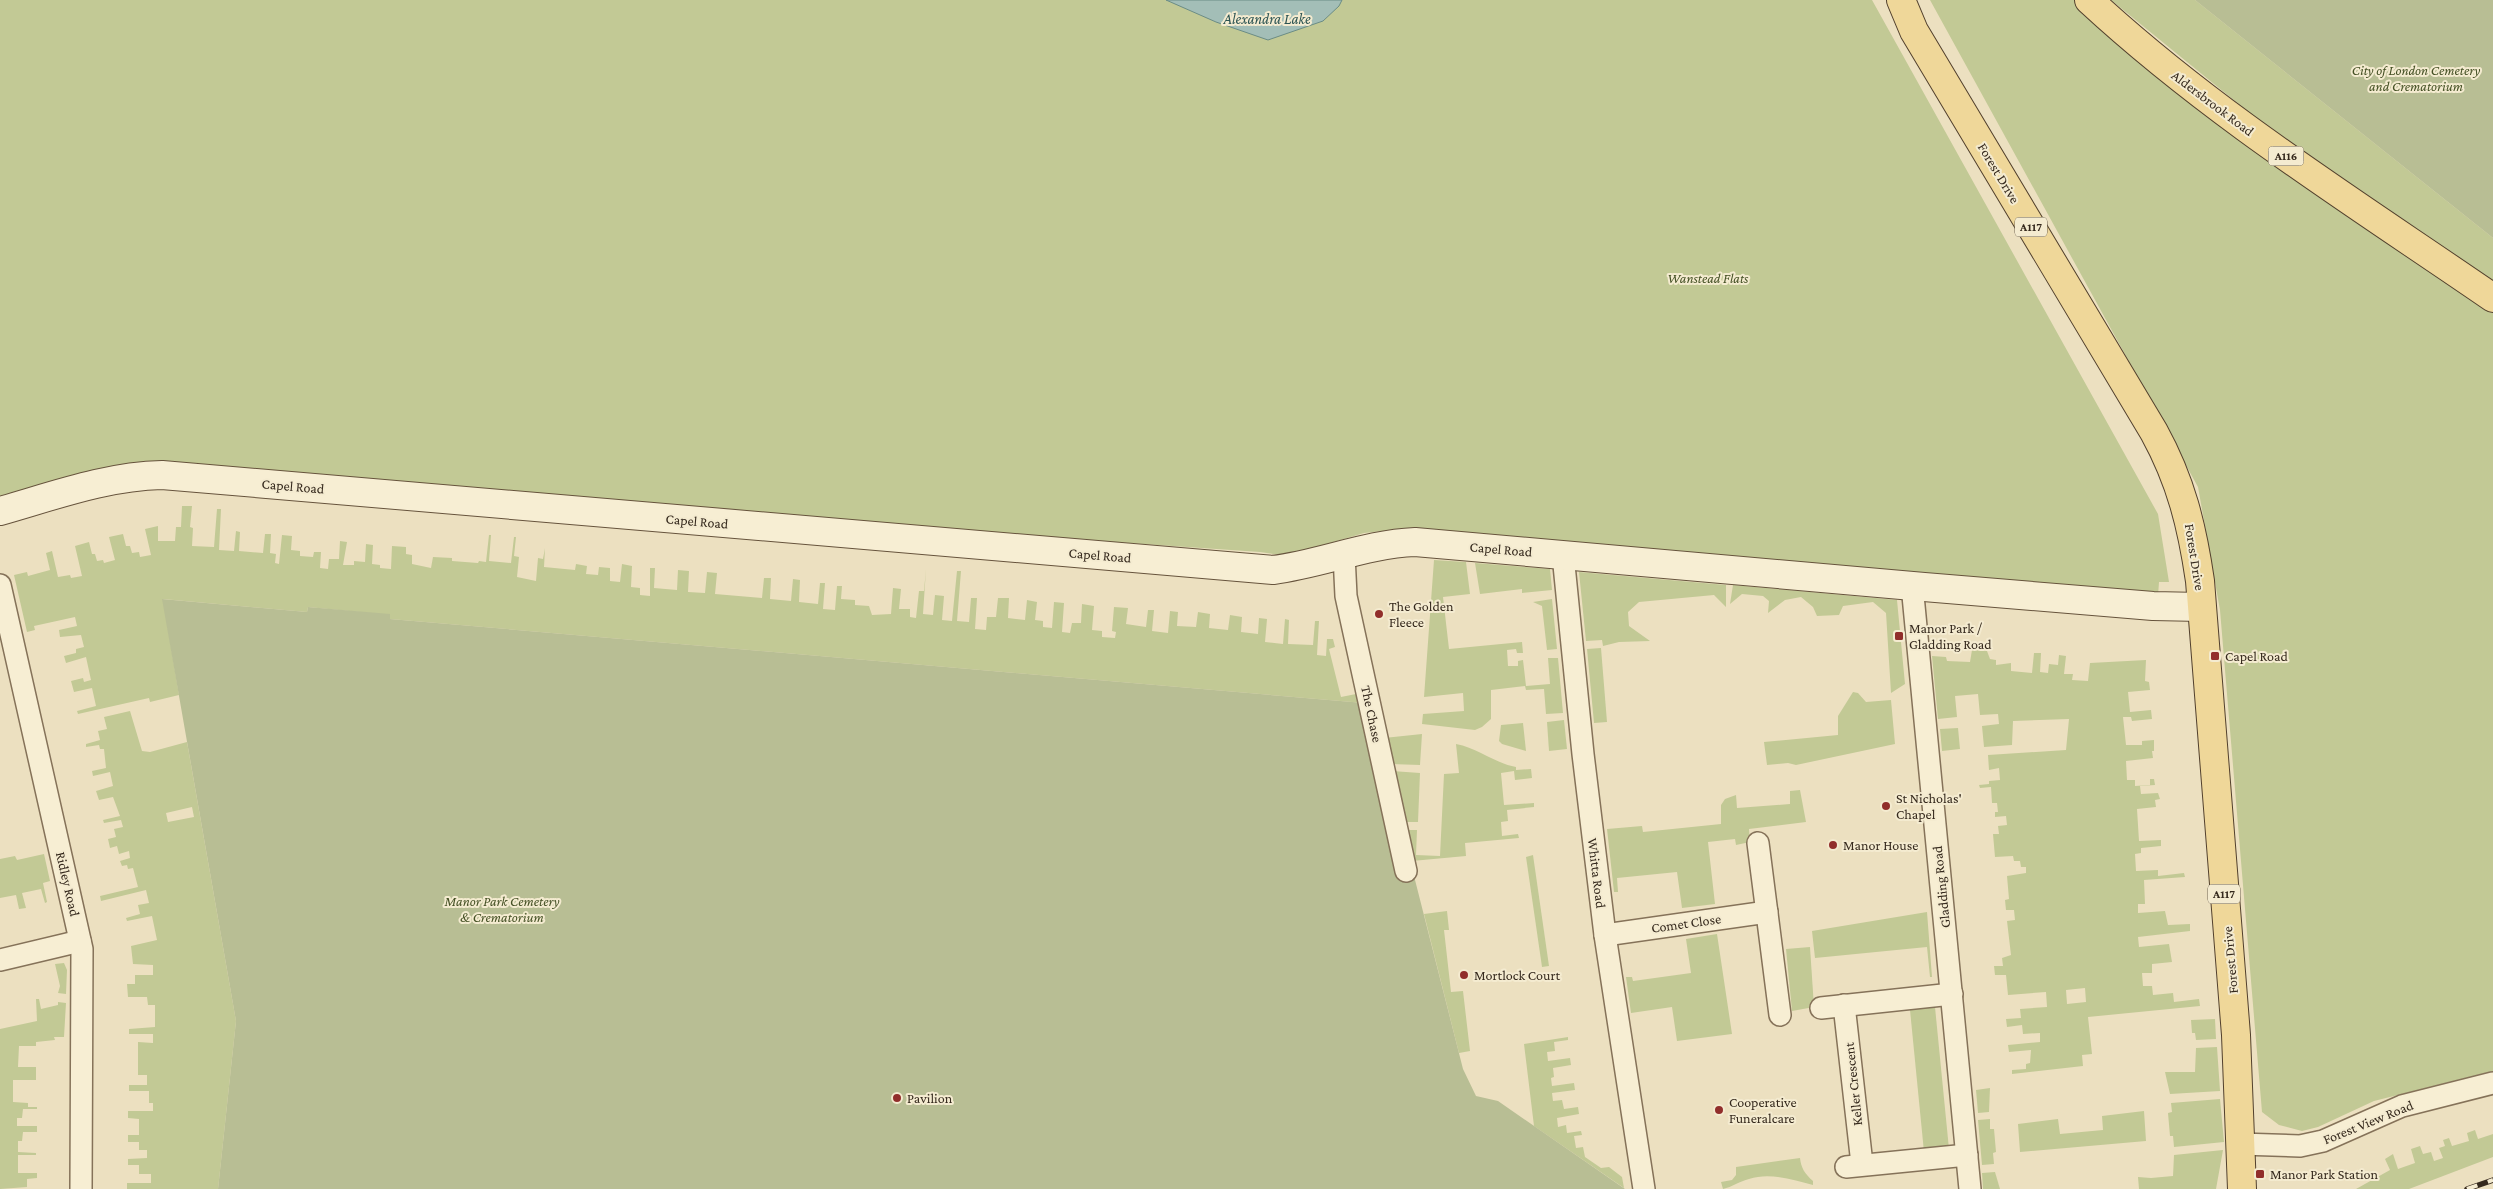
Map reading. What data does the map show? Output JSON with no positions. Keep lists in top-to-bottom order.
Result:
{
  "streets": {
    "main road": [
      "Aldersbrook Road",
      "A116",
      "Forest Drive",
      "A117"
    ],
    "street": [
      "Capel Road",
      "The Chase",
      "Whitta Road",
      "Ridley Road",
      "Gladding Road",
      "Comet Close",
      "Keller Crescent",
      "Forest View Road"
    ]
  },
  "crossings": [
    ["Forest Drive", "Capel Road"],
    ["Forest Drive", "Forest View Road"],
    ["Capel Road", "The Chase"],
    ["Capel Road", "Whitta Road"],
    ["Capel Road", "Gladding Road"],
    ["Whitta Road", "Comet Close"],
    ["Gladding Road", "Keller Crescent"]
  ],
  "water": ["Alexandra Lake"],
  "parks": ["City of London Cemetery and Crematorium", "Wanstead Flats", "Manor Park Cemetery & Crematorium"],
  "places": {
    "other": [
      "The Golden Fleece",
      "St Nicholas' Chapel",
      "Manor House",
      "Mortlock Court",
      "Pavilion",
      "Cooperative Funeralcare"
    ],
    "transit": ["Manor Park / Gladding Road", "Capel Road", "Manor Park Station"]
  }
}
